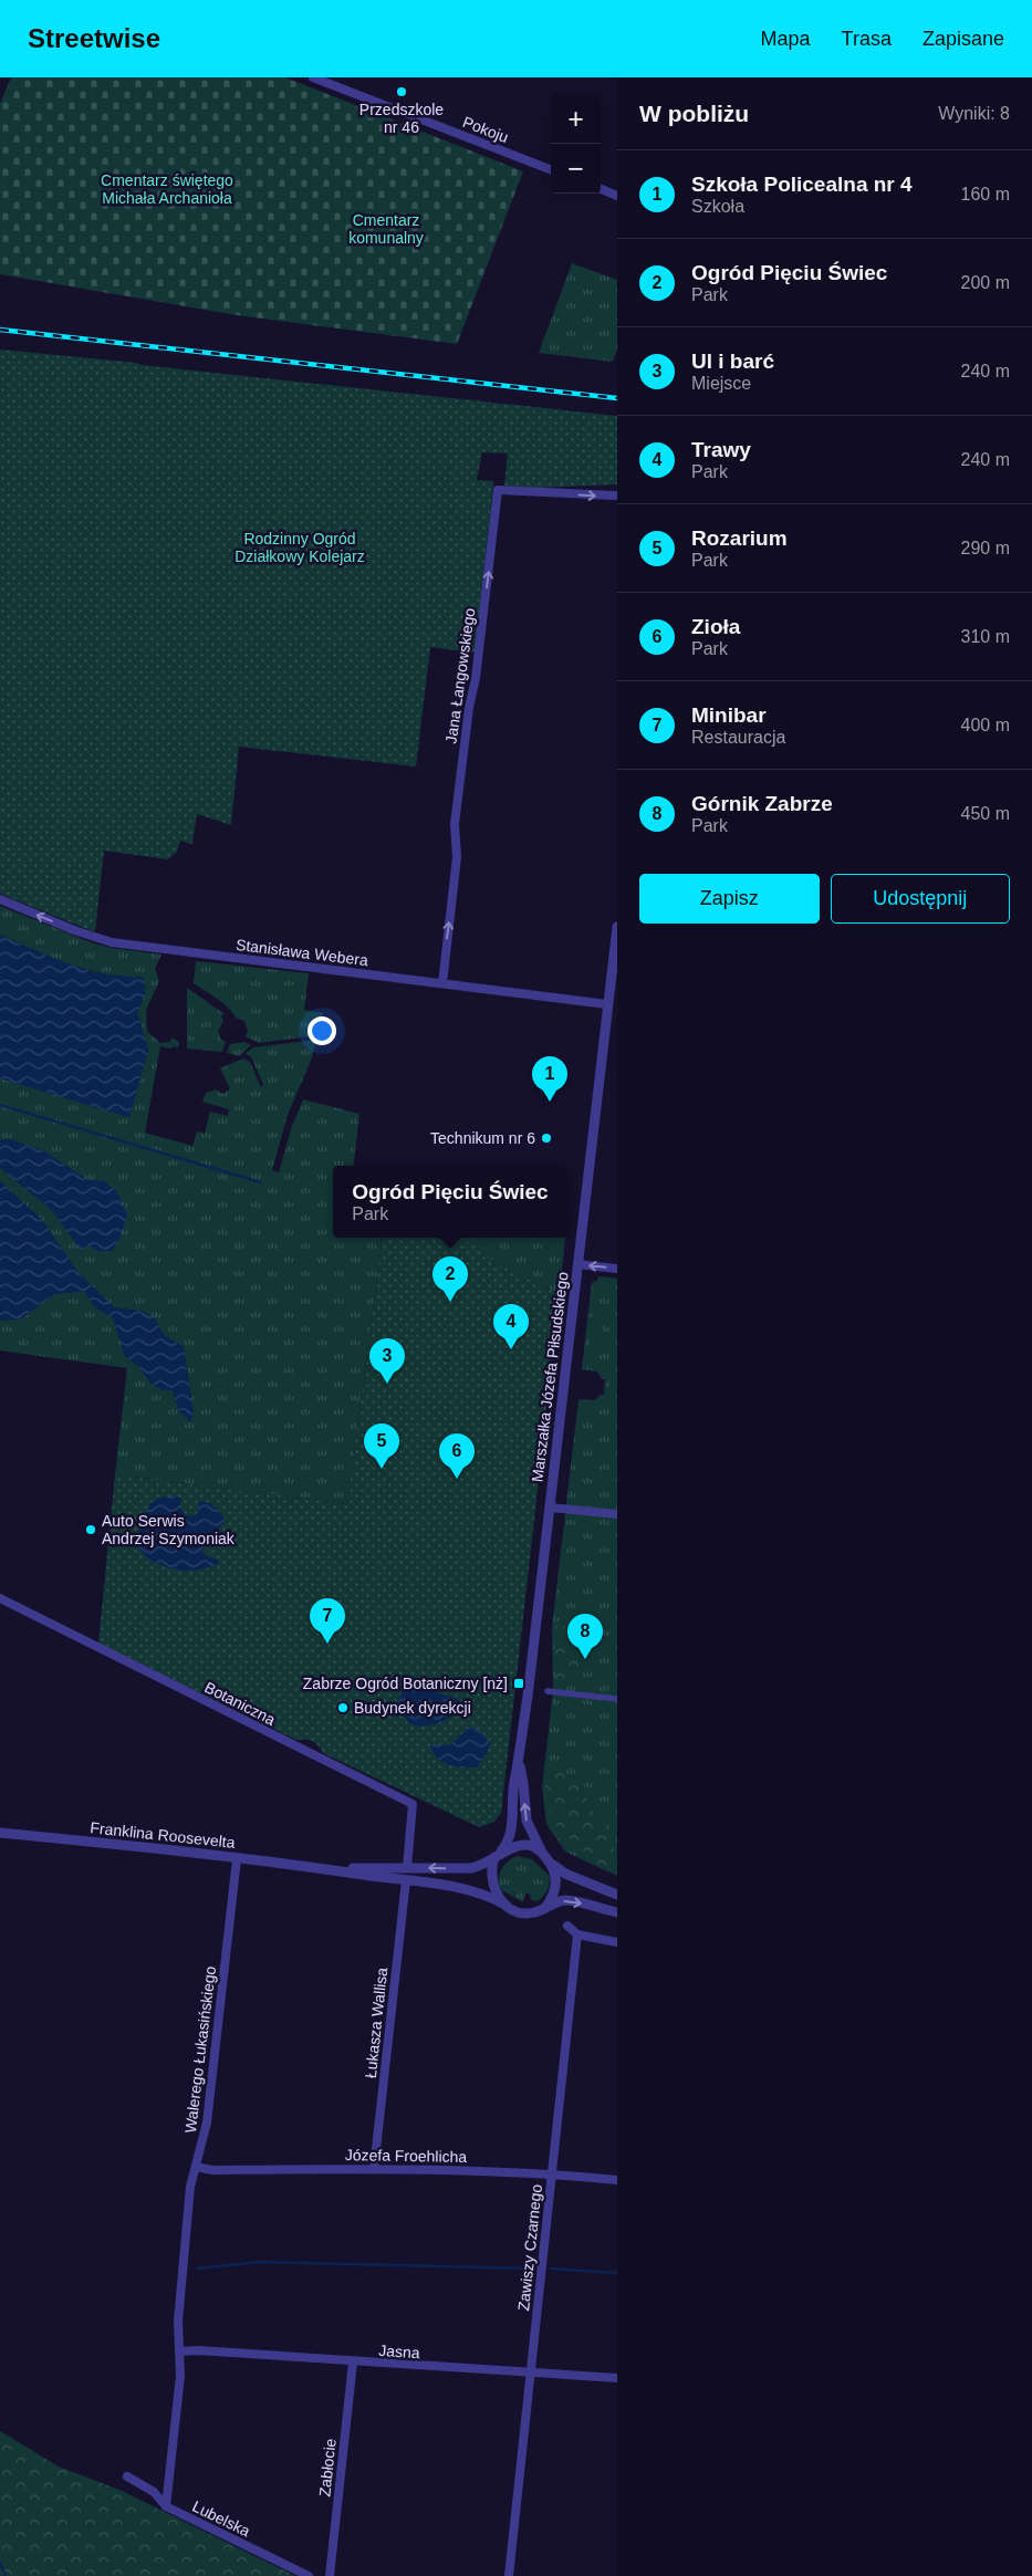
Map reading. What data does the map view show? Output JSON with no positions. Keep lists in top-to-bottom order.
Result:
{
  "streets": {
    "street": [
      "Pokoju",
      "Jana Łangowskiego",
      "Stanisława Webera",
      "Marszałka Józefa Piłsudskiego",
      "Botaniczna",
      "Franklina Roosevelta",
      "Łukasza Wallisa",
      "Walerego Łukasińskiego",
      "Józefa Froehlicha",
      "Zawiszy Czarnego",
      "Jasna",
      "Zabłocie",
      "Lubelska"
    ]
  },
  "crossings": [
    ["Jana Łangowskiego", "Stanisława Webera"],
    ["Stanisława Webera", "Marszałka Józefa Piłsudskiego"],
    ["Marszałka Józefa Piłsudskiego", "Franklina Roosevelta"],
    ["Botaniczna", "Franklina Roosevelta"],
    ["Franklina Roosevelta", "Łukasza Wallisa"],
    ["Franklina Roosevelta", "Walerego Łukasińskiego"],
    ["Łukasza Wallisa", "Józefa Froehlicha"],
    ["Walerego Łukasińskiego", "Józefa Froehlicha"],
    ["Walerego Łukasińskiego", "Jasna"],
    ["Walerego Łukasińskiego", "Lubelska"],
    ["Józefa Froehlicha", "Zawiszy Czarnego"],
    ["Zawiszy Czarnego", "Jasna"],
    ["Jasna", "Zabłocie"]
  ],
  "one_way": ["Jana Łangowskiego", "Stanisława Webera"],
  "parks": ["Cmentarz świętego Michała Archanioła", "Cmentarz komunalny", "Rodzinny Ogród Działkowy Kolejarz"],
  "places": {
    "other": [
      "Przedszkole nr 46",
      "Technikum nr 6",
      "Auto Serwis Andrzej Szymoniak",
      "Budynek dyrekcji"
    ],
    "transit": ["Zabrze Ogród Botaniczny [nż]"]
  },
  "page": {
    "header": "Streetwise",
    "nav": ["Mapa", "Trasa", "Zapisane"],
    "heading": ["W pobliżu", "Wyniki: 8"],
    "map_buttons": ["+", "−"],
    "list": [
      {
        "mark": "1",
        "name": "Szkoła Policealna nr 4",
        "note": "Szkoła",
        "value": "160 m"
      },
      {
        "mark": "2",
        "name": "Ogród Pięciu Świec",
        "note": "Park",
        "value": "200 m"
      },
      {
        "mark": "3",
        "name": "Ul i barć",
        "note": "Miejsce",
        "value": "240 m"
      },
      {
        "mark": "4",
        "name": "Trawy",
        "note": "Park",
        "value": "240 m"
      },
      {
        "mark": "5",
        "name": "Rozarium",
        "note": "Park",
        "value": "290 m"
      },
      {
        "mark": "6",
        "name": "Zioła",
        "note": "Park",
        "value": "310 m"
      },
      {
        "mark": "7",
        "name": "Minibar",
        "note": "Restauracja",
        "value": "400 m"
      },
      {
        "mark": "8",
        "name": "Górnik Zabrze",
        "note": "Park",
        "value": "450 m"
      }
    ],
    "buttons": ["Zapisz", "Udostępnij"],
    "pins": [
      "1",
      "2",
      "4",
      "3",
      "5",
      "6",
      "7",
      "8"
    ],
    "popup": ["Ogród Pięciu Świec", "Park"]
  }
}
